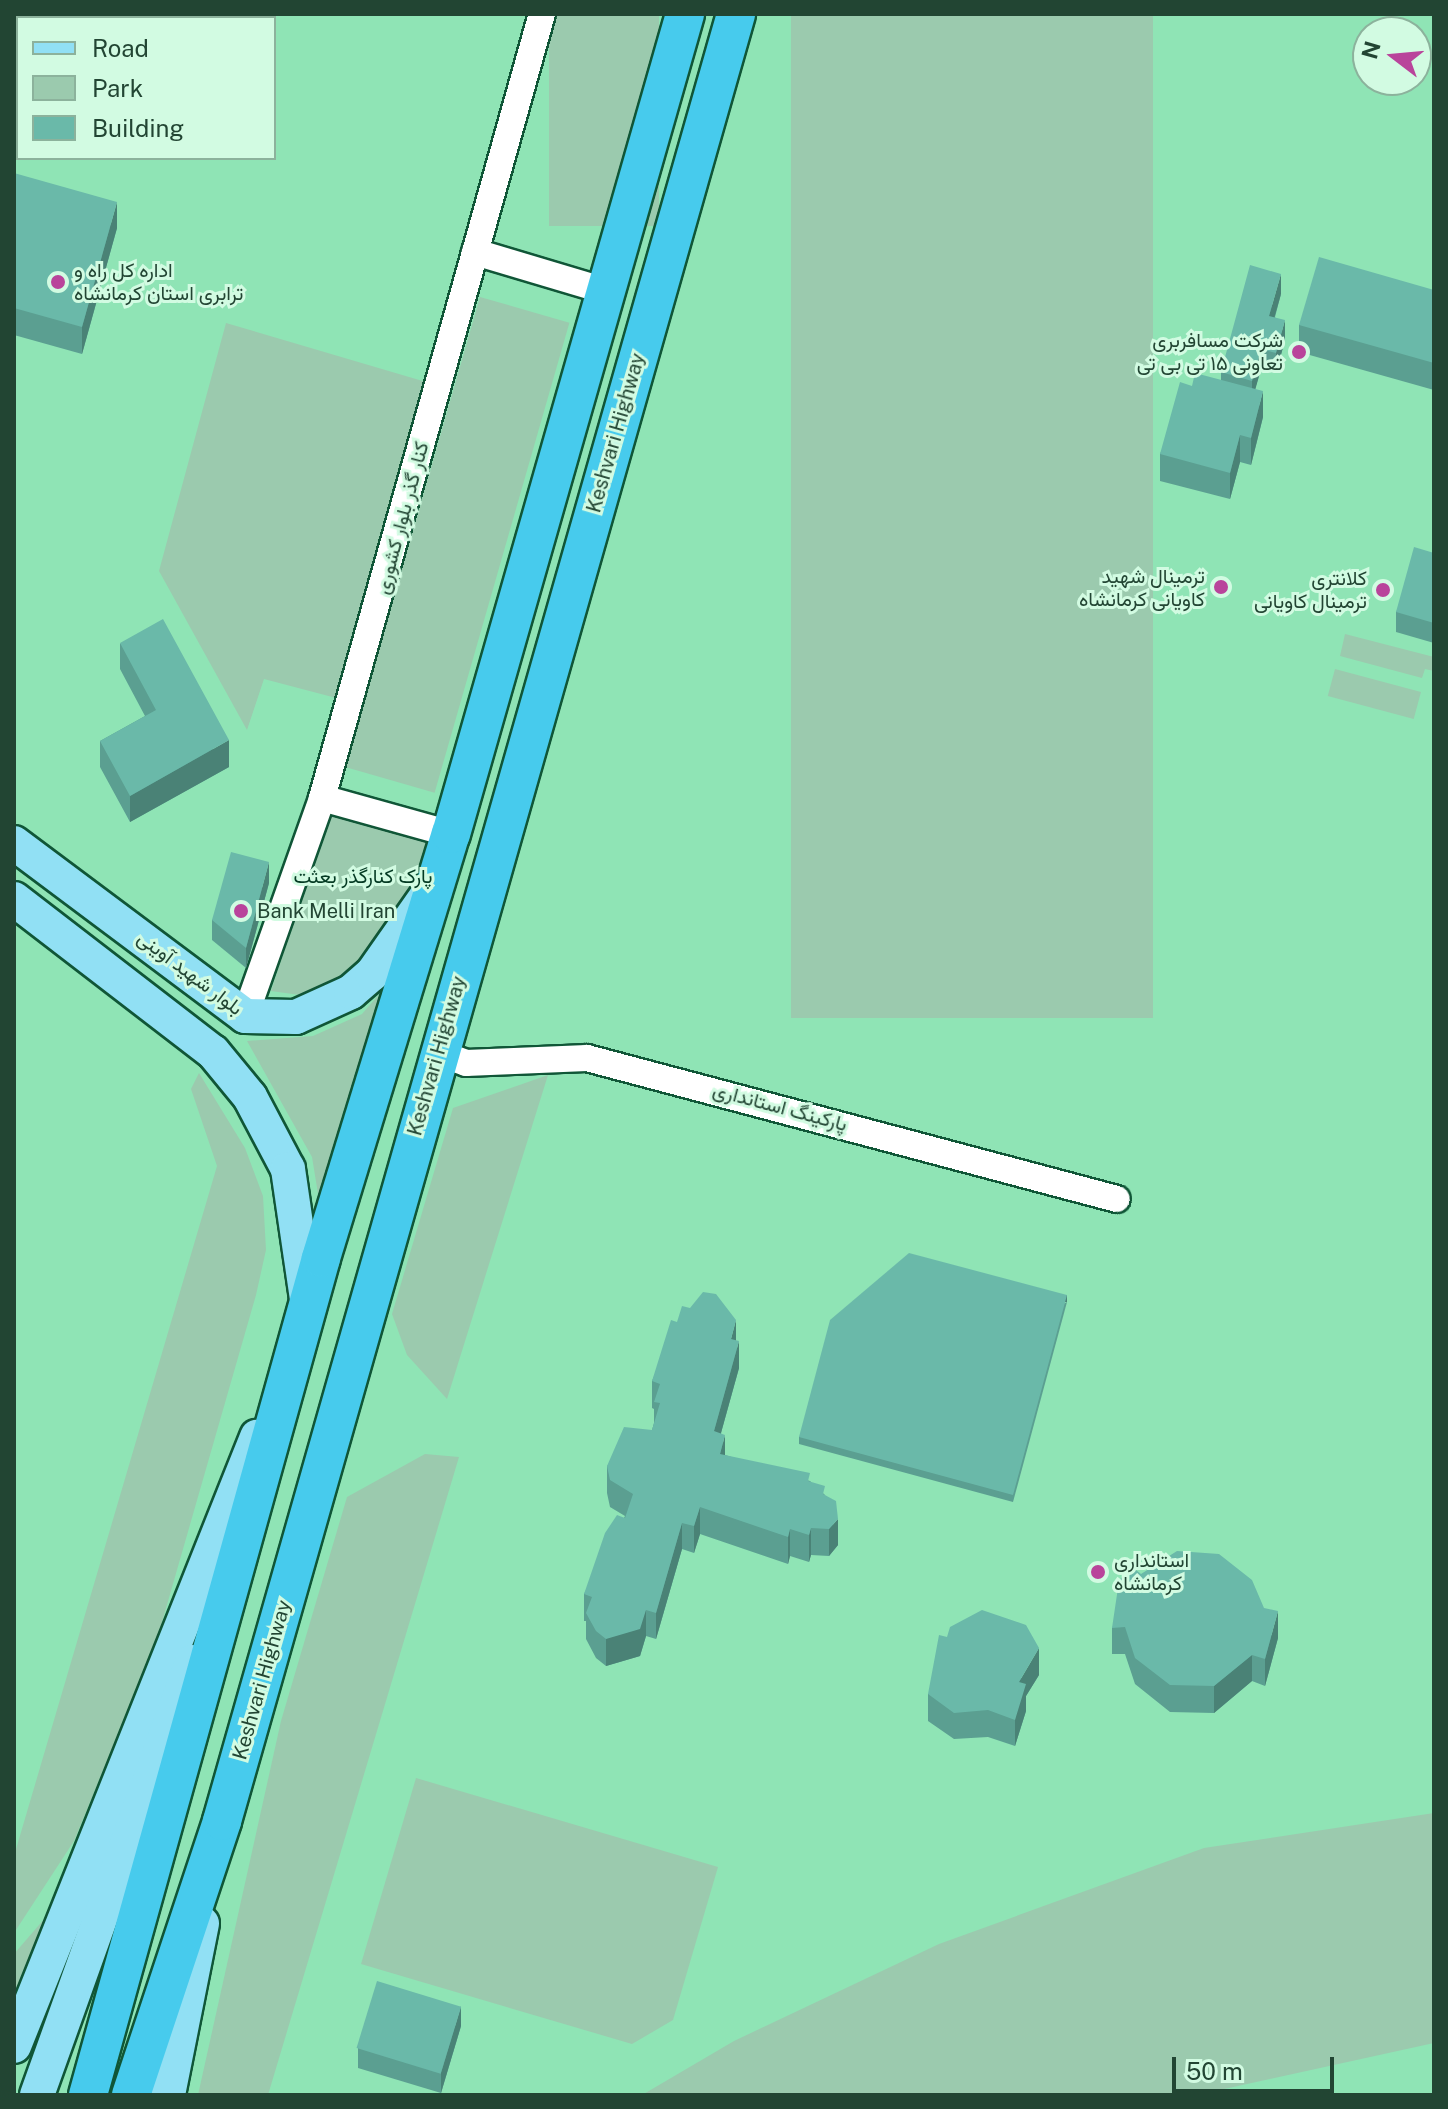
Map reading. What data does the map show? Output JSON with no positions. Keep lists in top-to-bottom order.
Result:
{
  "streets": {
    "highway": ["Keshvari Highway"],
    "main road": ["بلوار شهید آوینی"],
    "street": ["کنار گذر بلوار کشوری", "پارکینگ استانداری"]
  },
  "crossings": [
    ["Keshvari Highway", "پارکینگ استانداری"],
    ["کنار گذر بلوار کشوری", "بلوار شهید آوینی"]
  ],
  "parks": ["پارک کنارگذر بعثت"],
  "places": [
    "اداره کل راه و ترابری استان کرمانشاه",
    "شرکت مسافربری تعاونی ۱۵ تی بی تی",
    "ترمینال شهید کاویانی کرمانشاه",
    "کلانتری ترمینال کاویانی",
    "Bank Melli Iran",
    "استانداری کرمانشاه"
  ],
  "legend": ["Road", "Park", "Building"],
  "scale_bar": "50 m",
  "north": "left"
}
